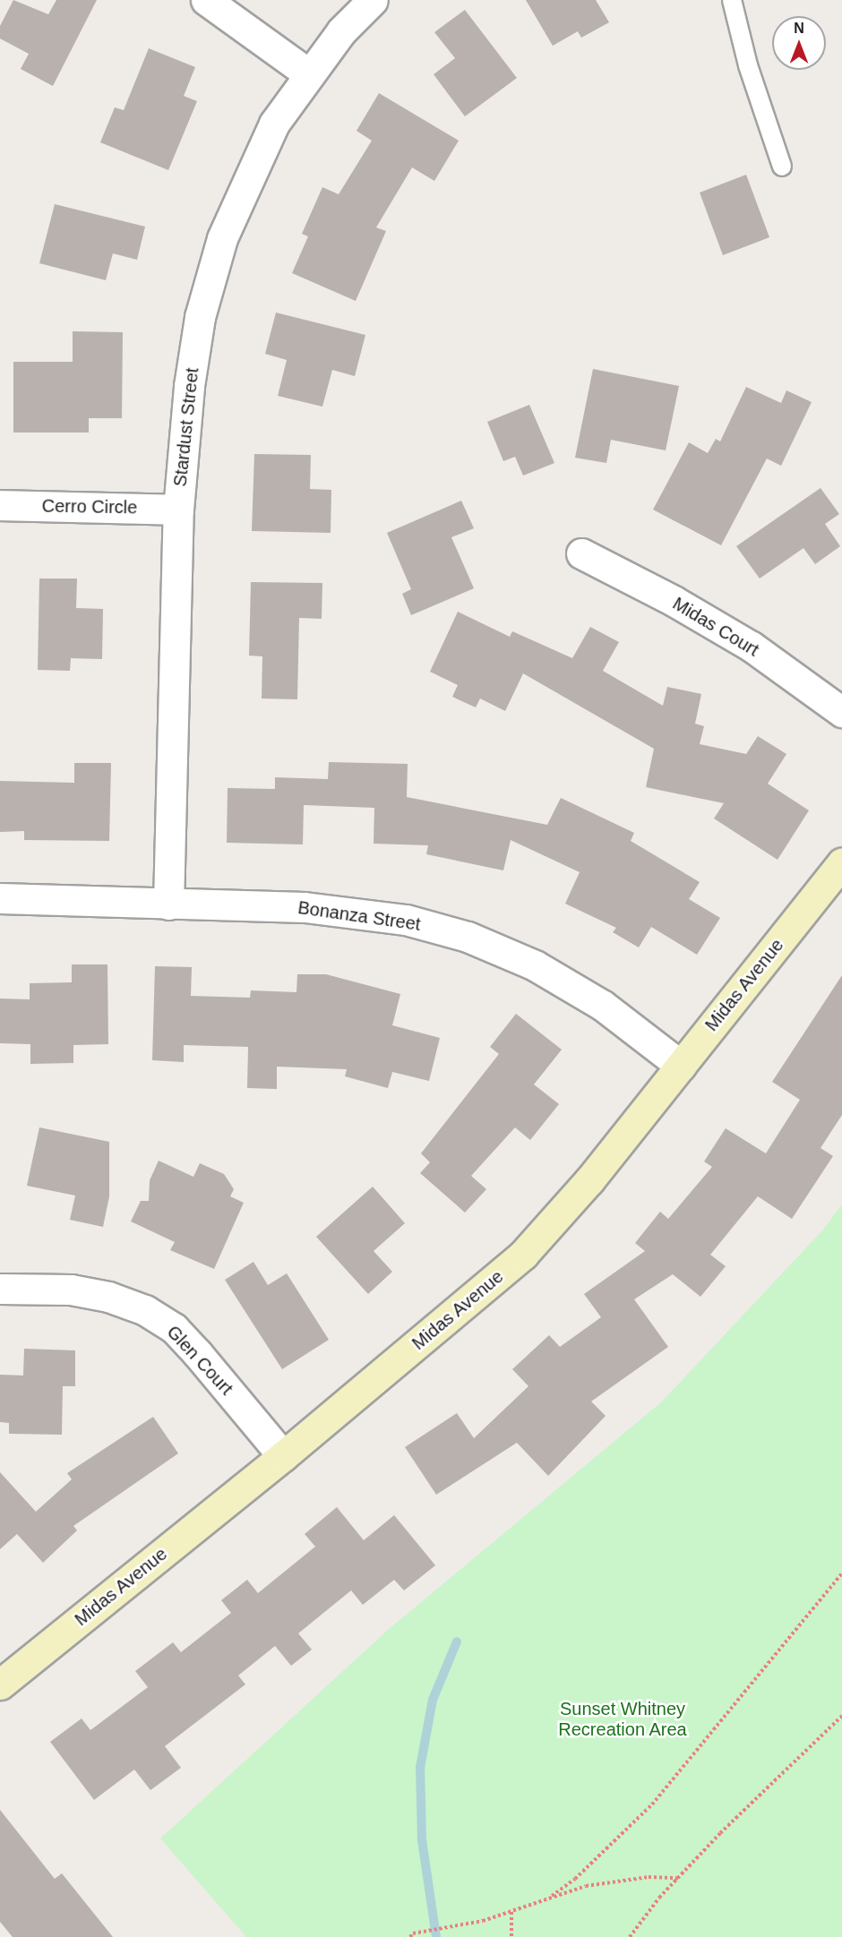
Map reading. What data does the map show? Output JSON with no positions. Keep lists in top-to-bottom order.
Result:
{
  "streets": {
    "street": [
      "Stardust Street",
      "Cerro Circle",
      "Midas Court",
      "Bonanza Street",
      "Midas Avenue",
      "Glen Court"
    ]
  },
  "crossings": [
    ["Stardust Street", "Cerro Circle"],
    ["Stardust Street", "Bonanza Street"],
    ["Bonanza Street", "Midas Avenue"],
    ["Midas Avenue", "Glen Court"]
  ],
  "parks": ["Sunset Whitney Recreation Area"],
  "north": "top"
}
